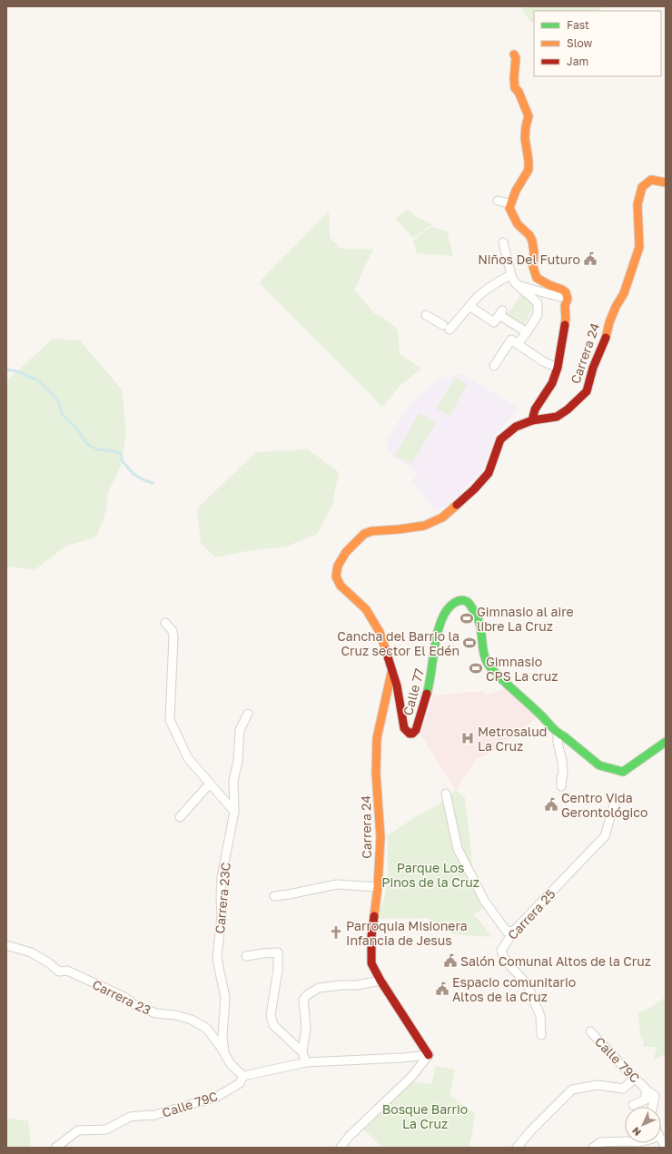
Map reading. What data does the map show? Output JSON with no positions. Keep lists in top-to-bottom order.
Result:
{
  "streets": {
    "street": [
      "Carrera 24",
      "Calle 77",
      "Carrera 23C",
      "Carrera 25",
      "Carrera 23",
      "Calle 79C"
    ]
  },
  "crossings": [
    ["Carrera 24", "Calle 77"],
    ["Carrera 23C", "Carrera 23"]
  ],
  "parks": ["Parque Los Pinos de la Cruz", "Bosque Barrio La Cruz"],
  "places": {
    "public building": [
      "Niños Del Futuro",
      "Centro Vida Gerontológico",
      "Salón Comunal Altos de la Cruz",
      "Espacio comunitario Altos de la Cruz"
    ],
    "sports": ["Gimnasio al aire libre La Cruz", "Cancha del Barrio la Cruz sector El Edén", "Gimnasio CPS La cruz"],
    "hospital": ["Metrosalud La Cruz"],
    "church": ["Parroquia Misionera Infancia de Jesus"]
  },
  "legend": ["Fast", "Slow", "Jam"],
  "north": "bottom left"
}
